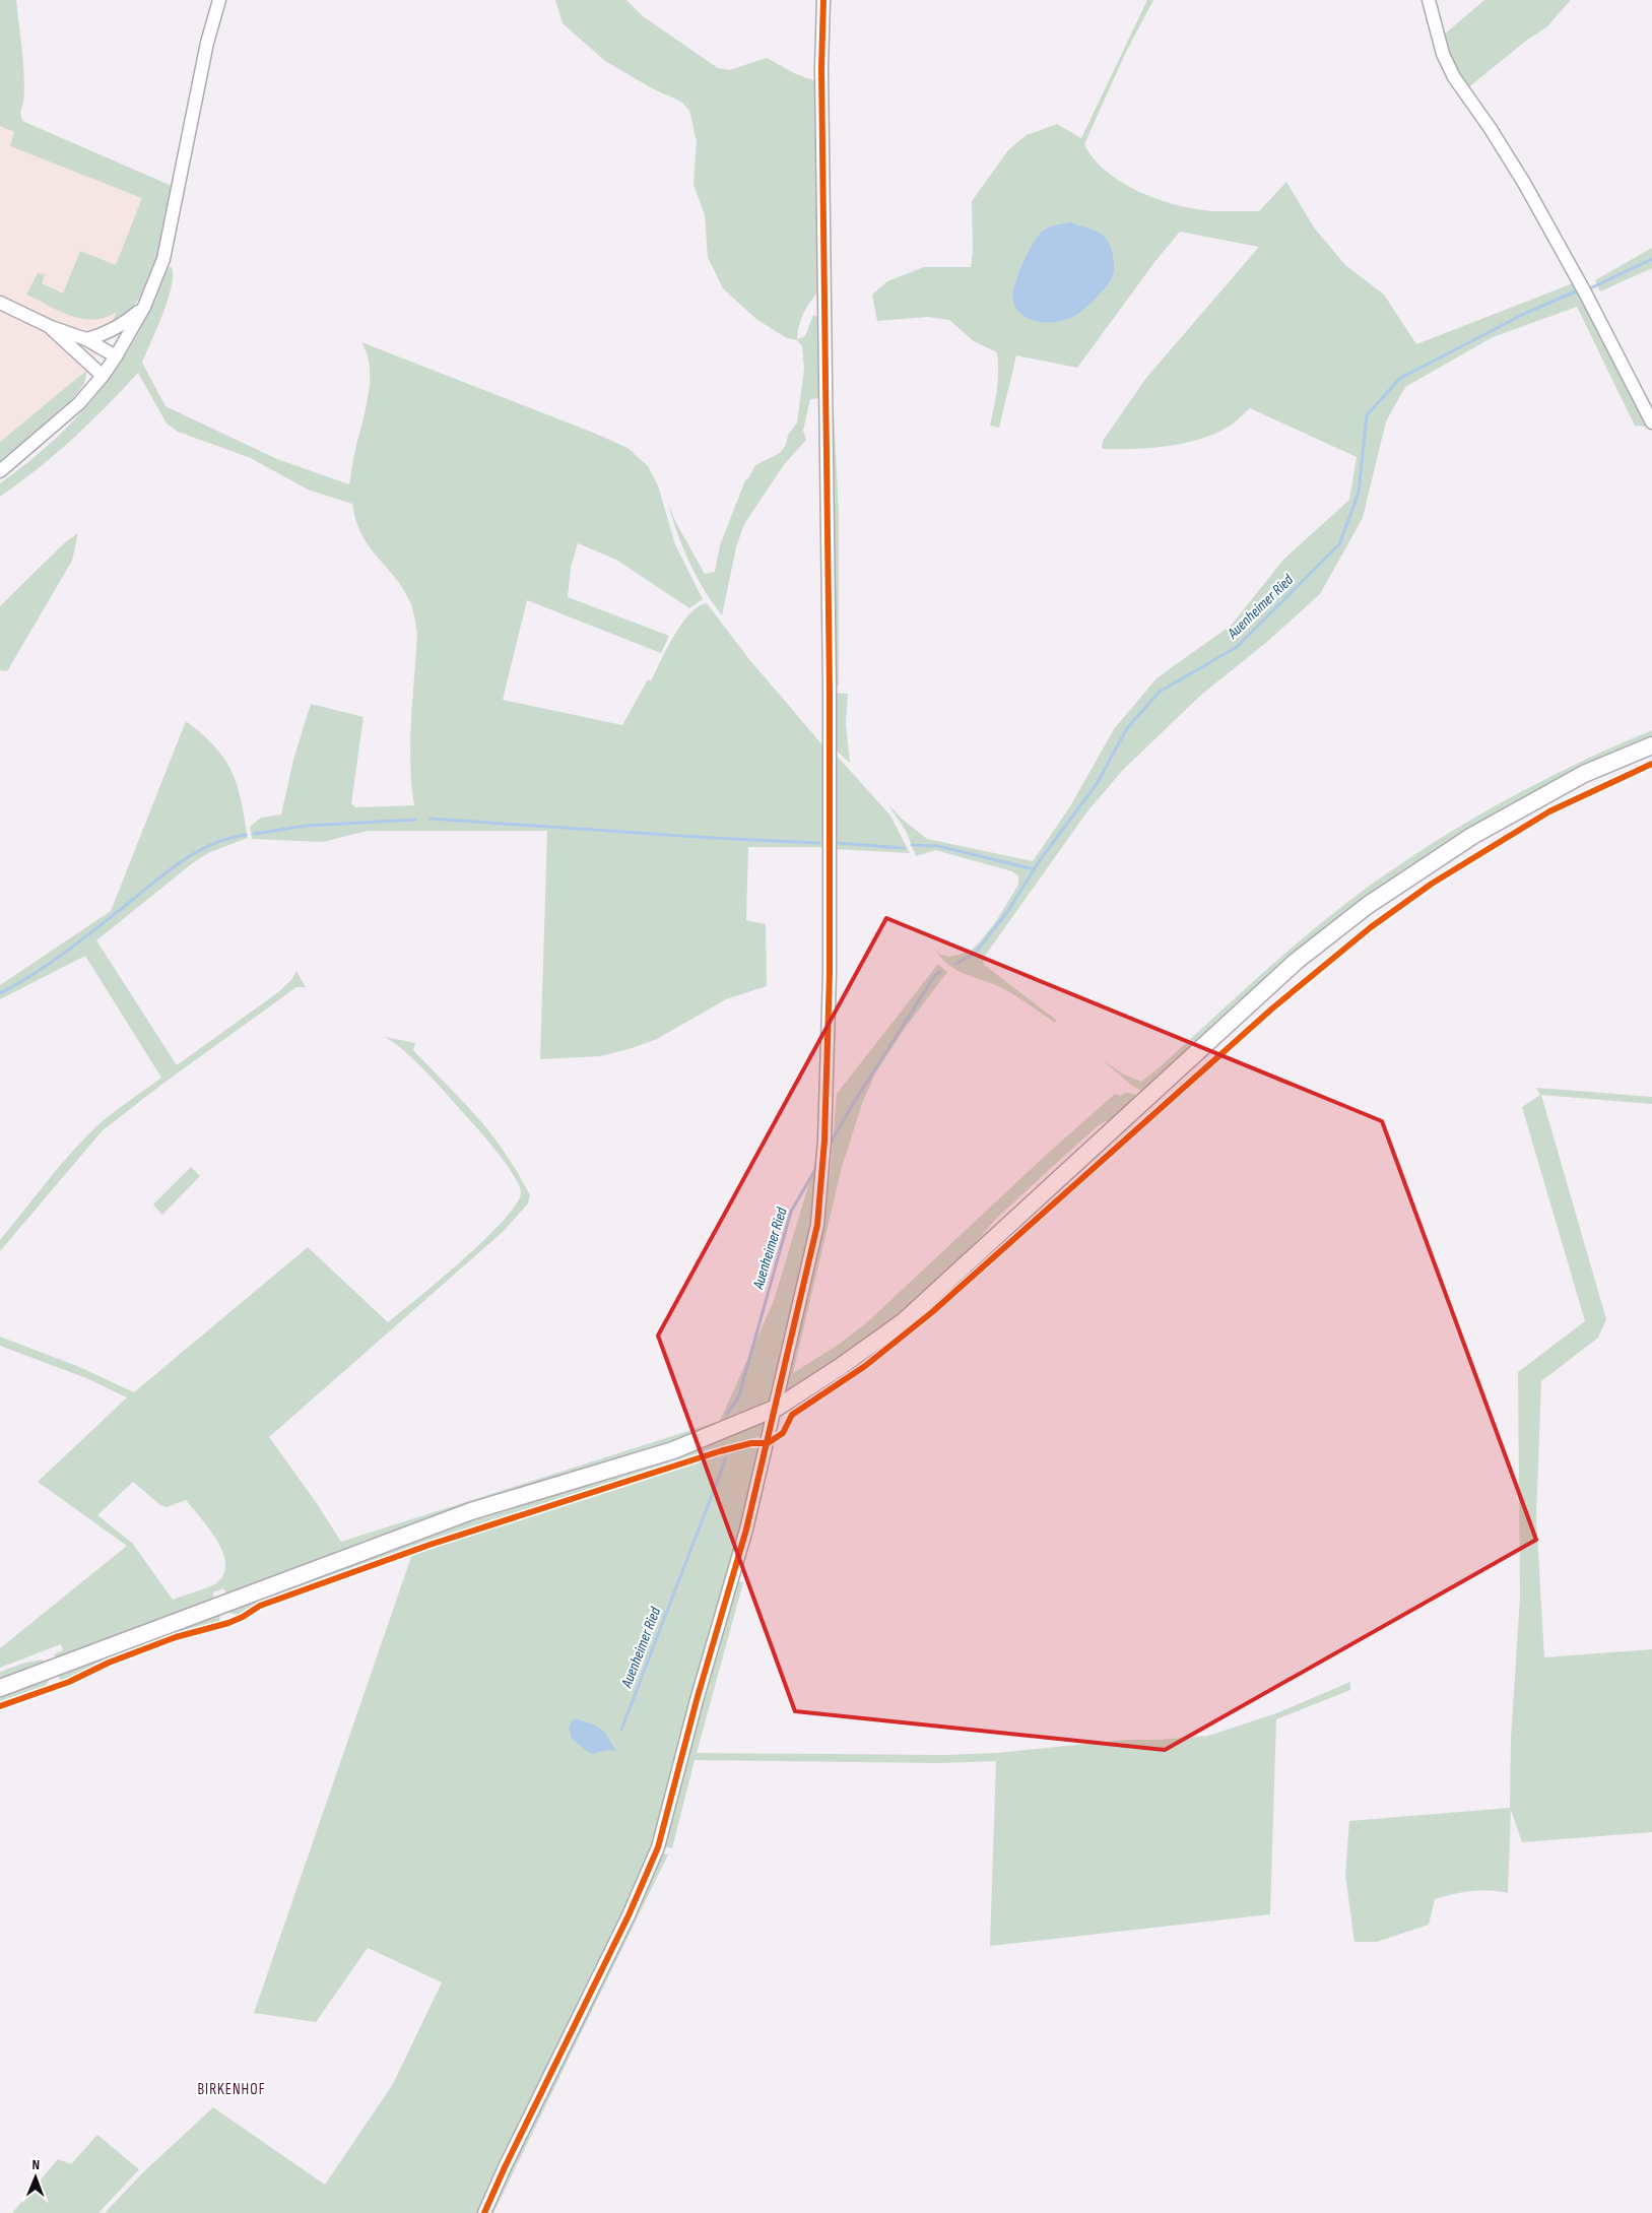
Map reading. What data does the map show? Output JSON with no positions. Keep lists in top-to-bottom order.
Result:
{
  "districts": ["BIRKENHOF"],
  "water": ["Auenheimer Ried"],
  "north": "top"
}
